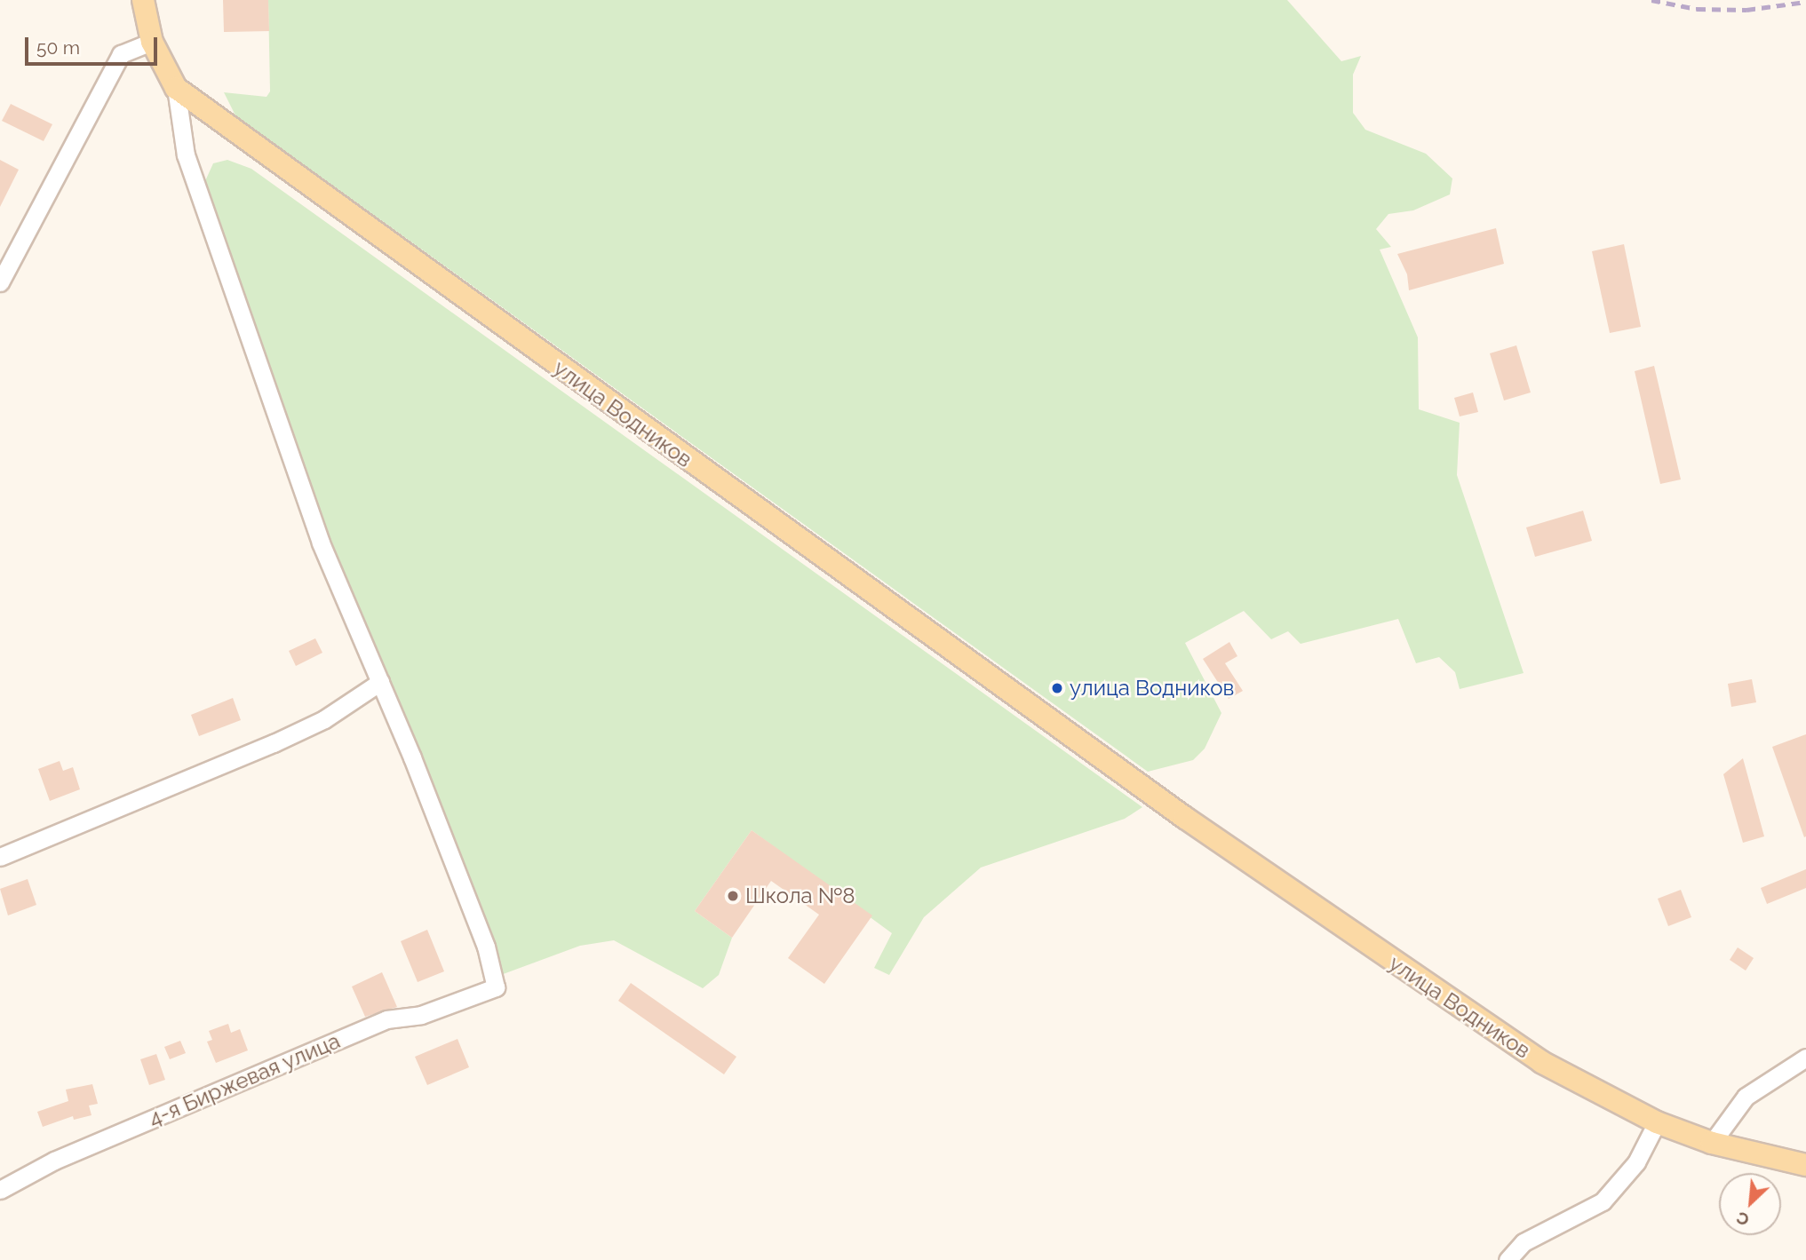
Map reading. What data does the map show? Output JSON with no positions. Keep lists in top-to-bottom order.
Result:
{
  "streets": {
    "main road": ["улица Водников"],
    "street": ["4-я Биржевая улица"]
  },
  "places": ["улица Водников", "Школа №8"],
  "scale_bar": "50 m",
  "north": "bottom left"
}
